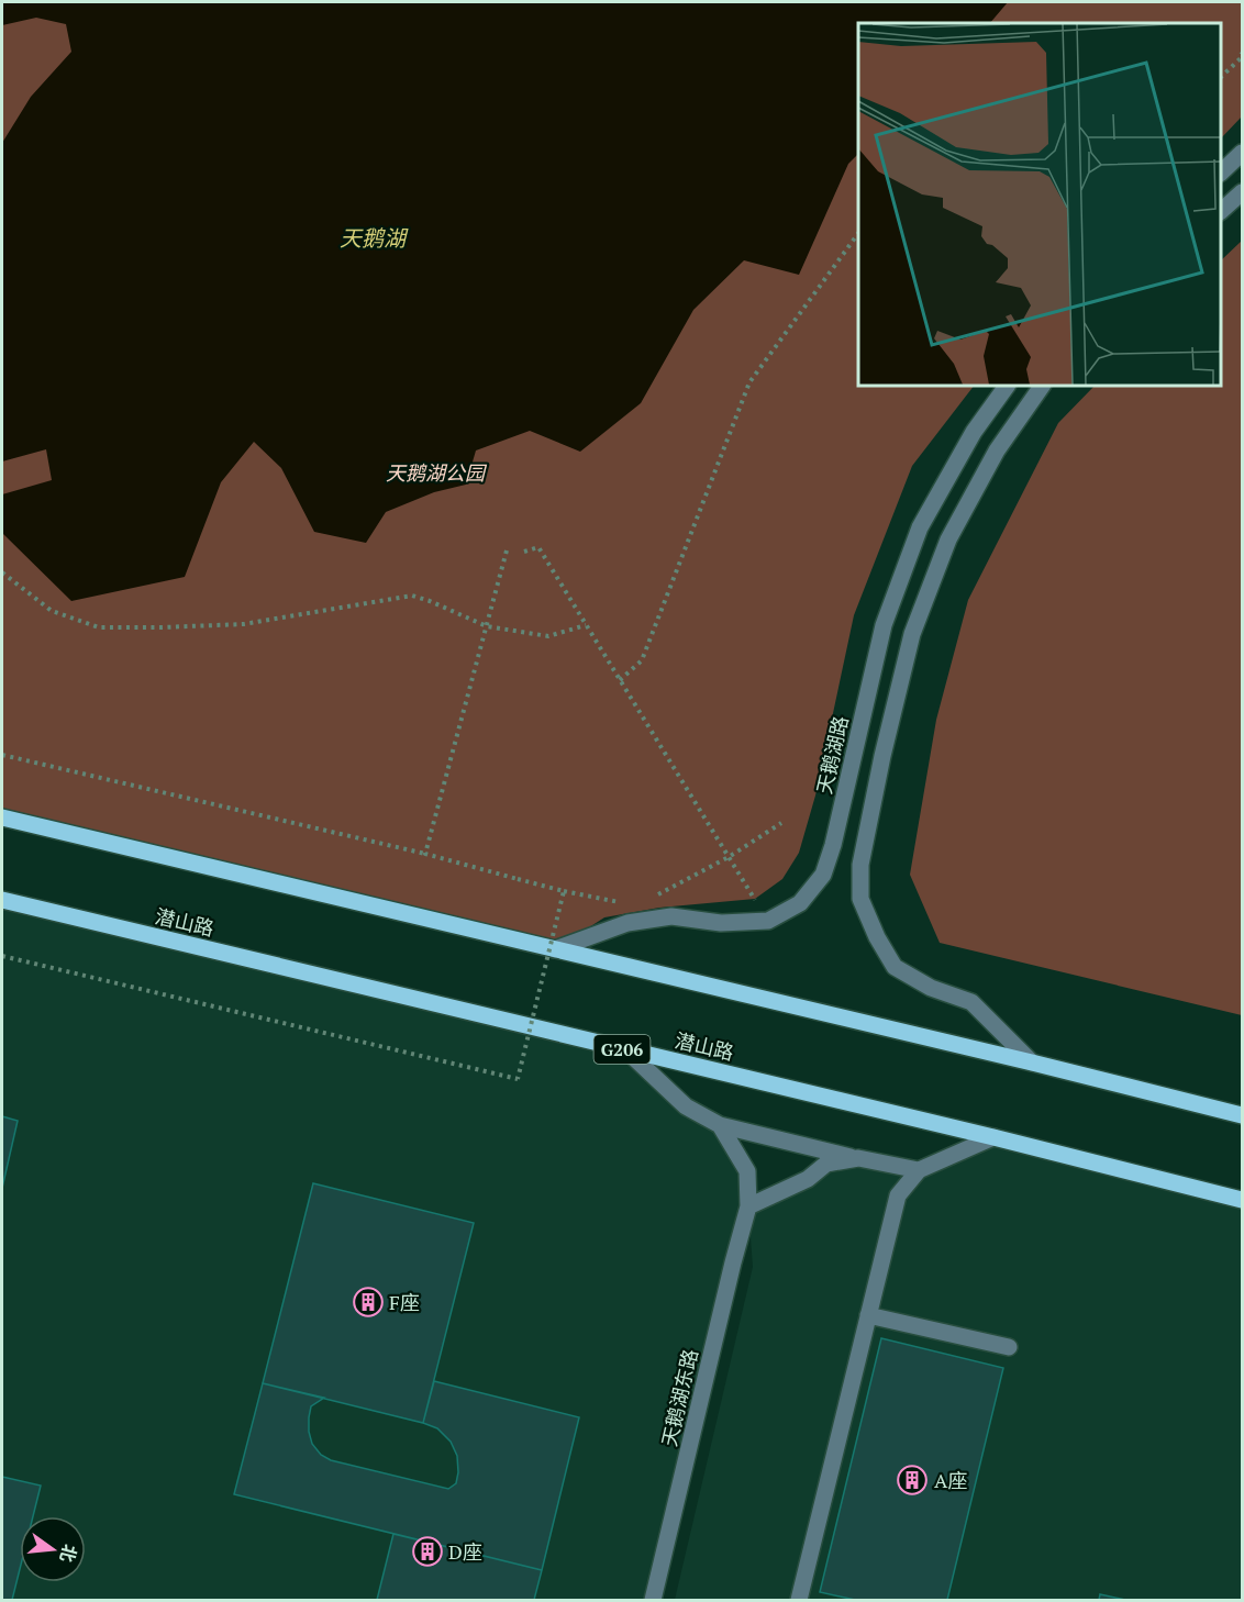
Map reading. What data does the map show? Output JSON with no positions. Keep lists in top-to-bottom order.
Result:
{
  "streets": {
    "main road": ["潜山路", "G206"],
    "street": ["天鹅湖路", "天鹅湖东路"]
  },
  "water": ["天鹅湖"],
  "parks": ["天鹅湖公园"],
  "places": {
    "building": ["F座", "A座", "D座"]
  },
  "north": "right"
}
